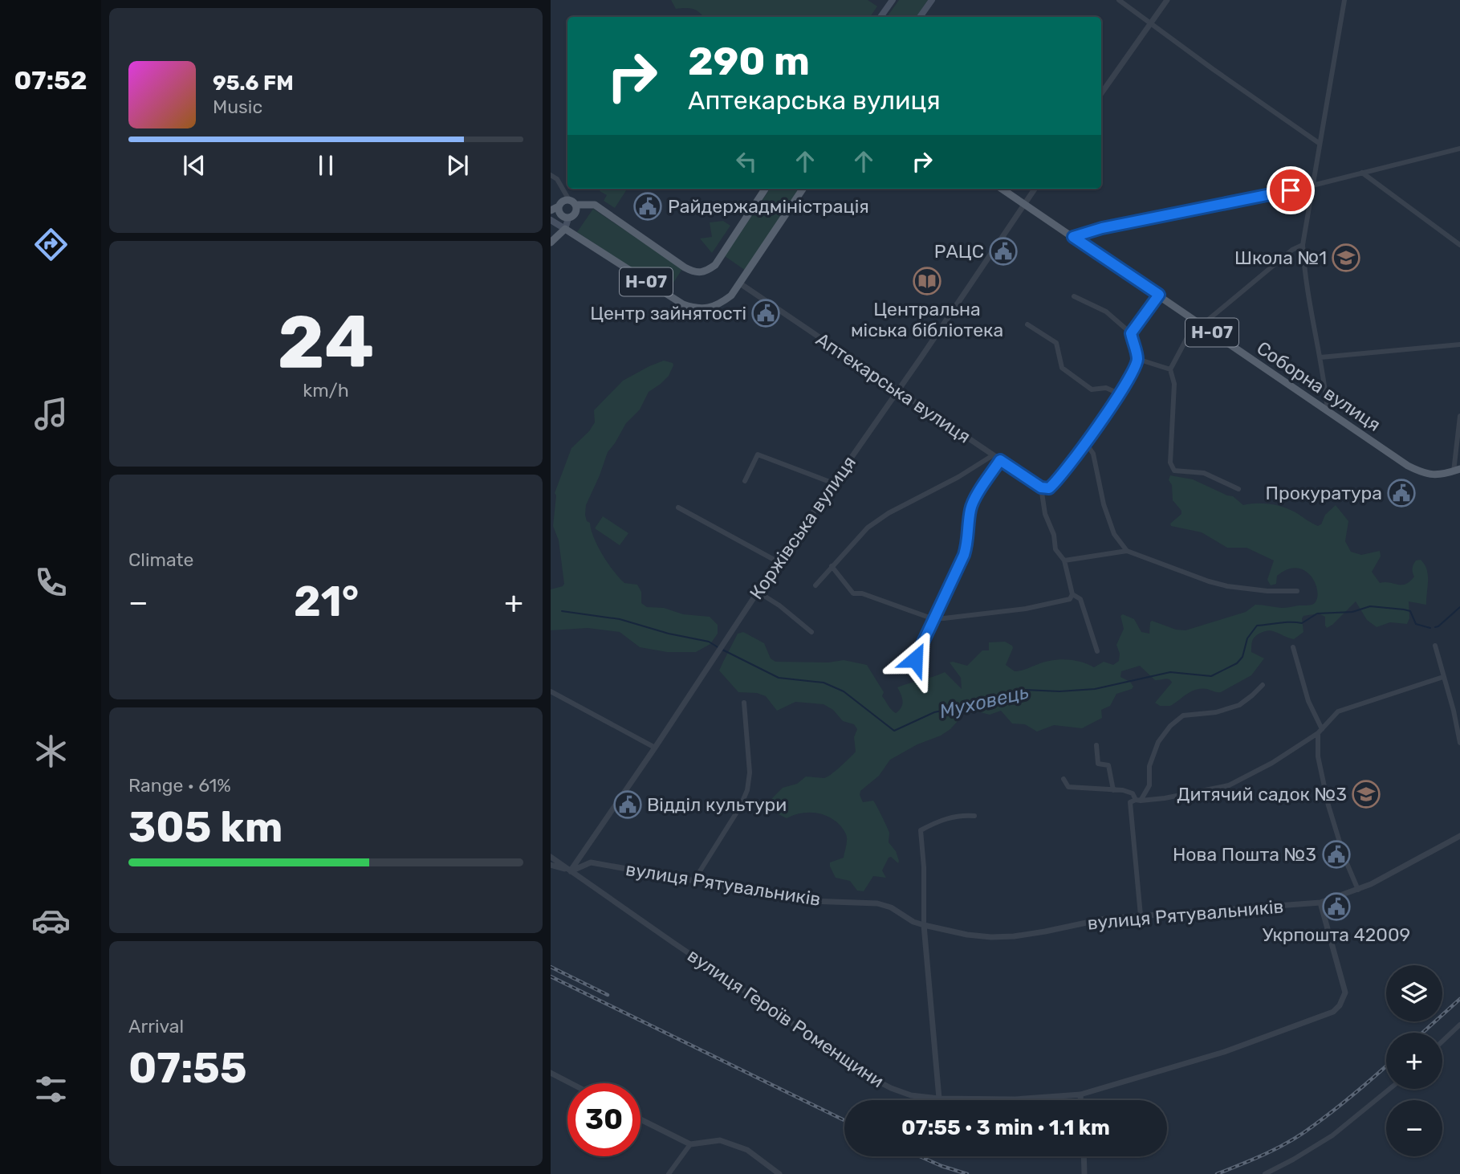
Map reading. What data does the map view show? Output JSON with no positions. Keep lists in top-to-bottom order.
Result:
{
  "streets": {
    "main road": ["Н-07", "Соборна вулиця"],
    "street": [
      "Аптекарська вулиця",
      "Коржівська вулиця",
      "вулиця Рятувальників",
      "вулиця Героїв Роменщини"
    ]
  },
  "crossings": [
    ["Н-07", "Аптекарська вулиця"],
    ["Соборна вулиця", "Коржівська вулиця"],
    ["Аптекарська вулиця", "Коржівська вулиця"],
    ["Коржівська вулиця", "вулиця Рятувальників"],
    ["Коржівська вулиця", "вулиця Героїв Роменщини"],
    ["вулиця Рятувальників", "вулиця Героїв Роменщини"]
  ],
  "water": ["Муховець"],
  "places": {
    "public building": [
      "Райдержадміністрація",
      "РАЦС",
      "Центр зайнятості",
      "Прокуратура",
      "Відділ культури",
      "Нова Пошта №3",
      "Укрпошта 42009"
    ],
    "school or university": ["Школа №1", "Дитячий садок №3"],
    "library": ["Центральна міська бібліотека"]
  },
  "page": {
    "tabs": "07:52",
    "turn": ["290 m", "Аптекарська вулиця"],
    "song": ["95.6 FM", "Music"],
    "tile": [
      ["24", "km/h"],
      "Climate",
      ["Range · 61%", "305 km"],
      ["Arrival", "07:55"]
    ],
    "heat": ["−", "21°", "+"],
    "map_buttons": ["+", "−"],
    "limit": "30",
    "trip": "07:55 · 3 min · 1.1 km"
  }
}
